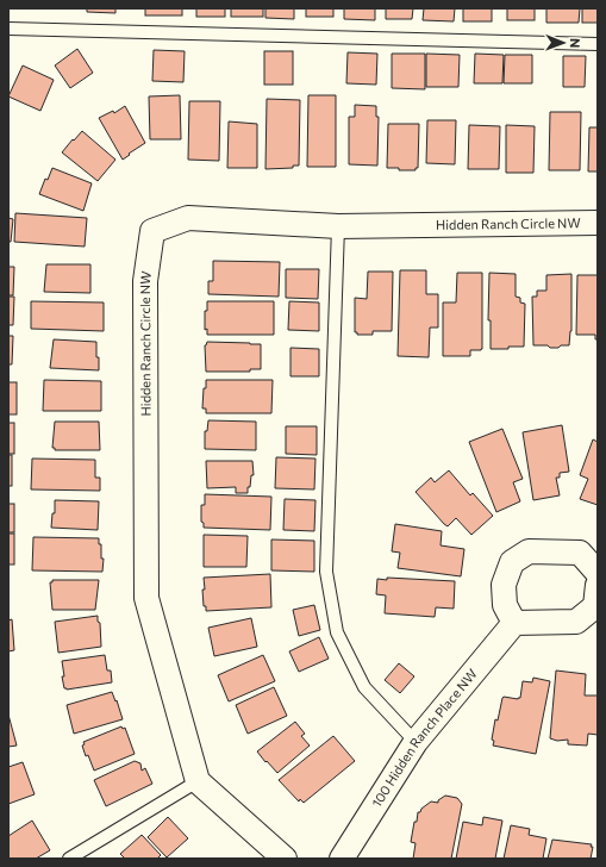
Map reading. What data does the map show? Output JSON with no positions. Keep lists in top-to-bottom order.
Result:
{
  "streets": {
    "street": ["Hidden Ranch Circle NW", "100 Hidden Ranch Place NW"]
  },
  "north": "right"
}
